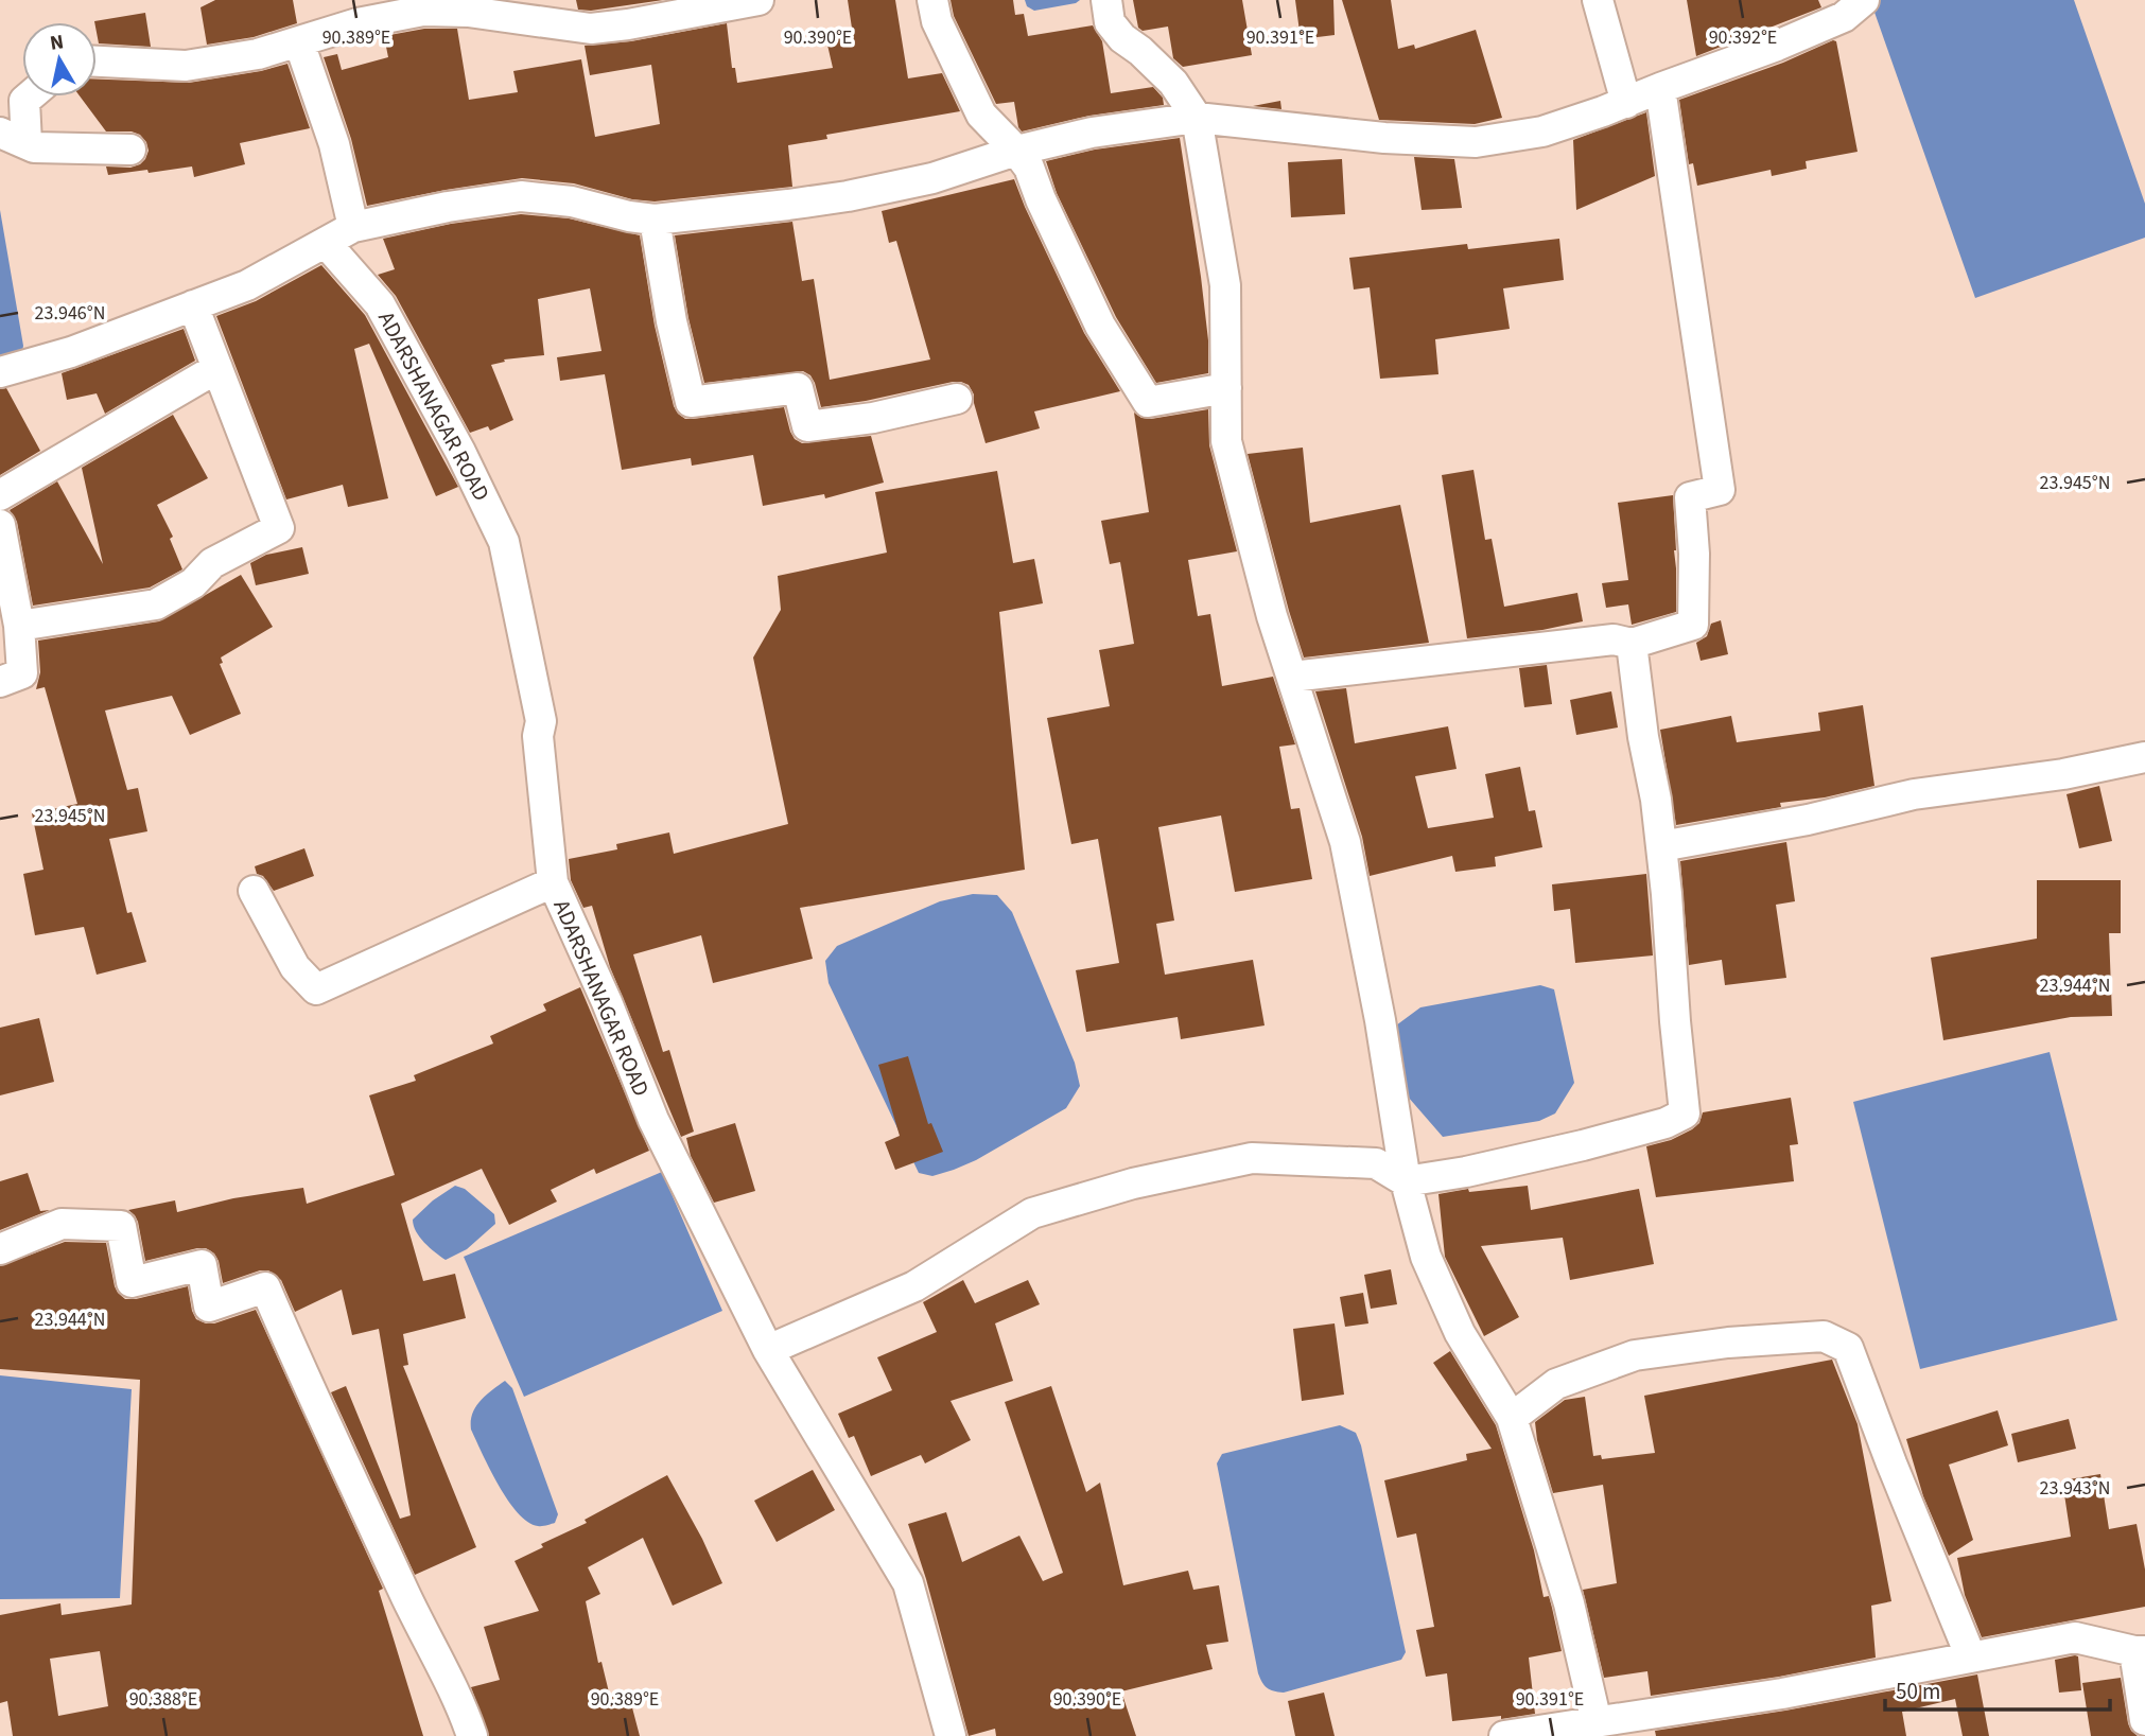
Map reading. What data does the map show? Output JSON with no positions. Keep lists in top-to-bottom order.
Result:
{
  "streets": {
    "street": ["ADARSHANAGAR ROAD"]
  },
  "scale_bar": "50 m",
  "north": "top",
  "coordinates": [
    "90.389°E",
    "90.390°E",
    "90.391°E",
    "90.392°E",
    "23.946°N",
    "23.945°N",
    "23.944°N",
    "23.943°N",
    "90.388°E"
  ]
}
